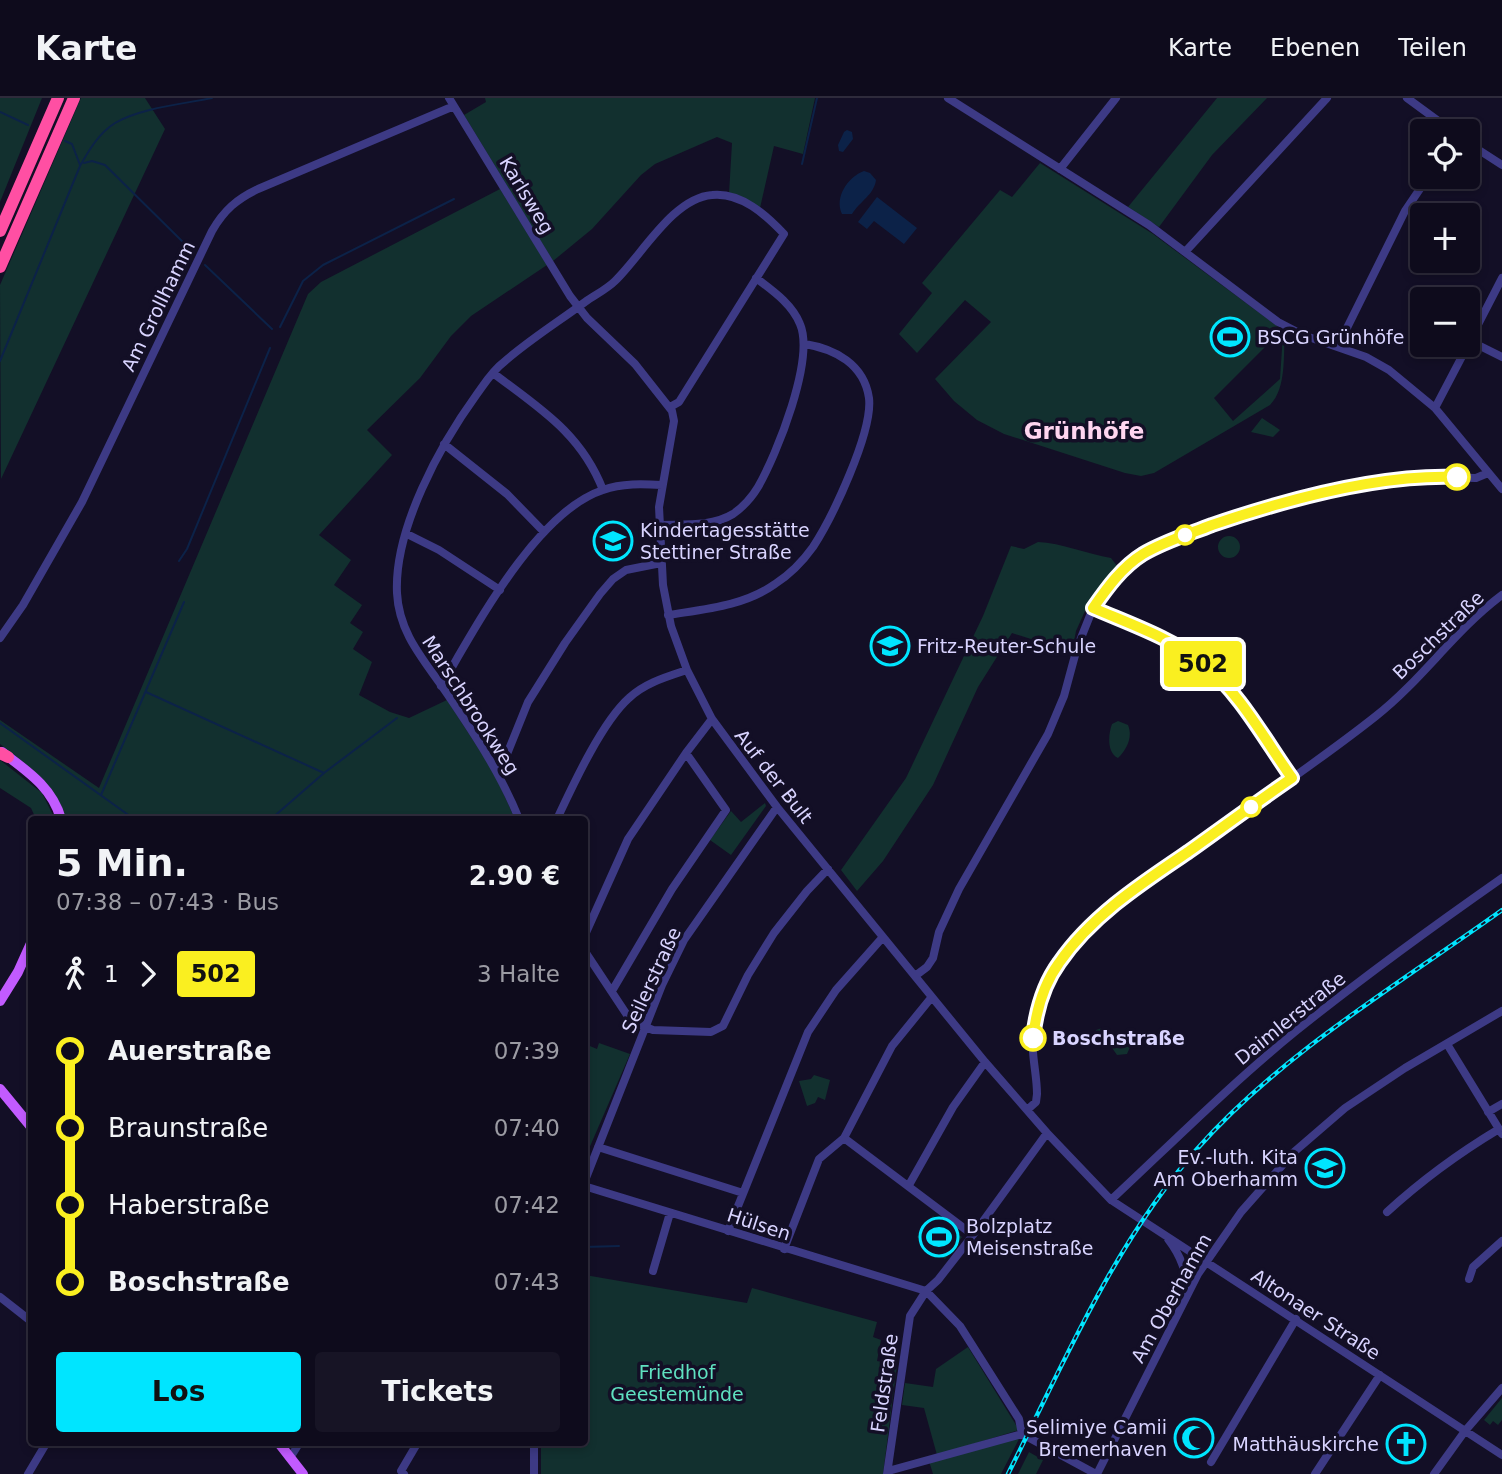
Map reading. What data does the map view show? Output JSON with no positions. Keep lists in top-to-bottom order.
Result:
{
  "streets": {
    "street": [
      "Karlsweg",
      "Am Grollhamm",
      "Boschstraße",
      "Marschbrookweg",
      "Auf der Bult",
      "Seilerstraße",
      "Daimlerstraße",
      "Hülsen",
      "Am Oberhamm",
      "Altonaer Straße",
      "Feldstraße"
    ]
  },
  "crossings": [
    ["Karlsweg", "Am Grollhamm"],
    ["Karlsweg", "Marschbrookweg"],
    ["Boschstraße", "Auf der Bult"],
    ["Auf der Bult", "Seilerstraße"],
    ["Auf der Bult", "Daimlerstraße"],
    ["Auf der Bult", "Altonaer Straße"],
    ["Auf der Bult", "Feldstraße"],
    ["Daimlerstraße", "Altonaer Straße"],
    ["Hülsen", "Feldstraße"],
    ["Am Oberhamm", "Altonaer Straße"]
  ],
  "districts": ["Grünhöfe"],
  "parks": ["Friedhof Geestemünde"],
  "places": {
    "sports": ["BSCG Grünhöfe", "Bolzplatz Meisenstraße"],
    "school or university": ["Kindertagesstätte Stettiner Straße", "Fritz-Reuter-Schule", "Ev.-luth. Kita Am Oberhamm"],
    "other": ["Boschstraße"],
    "mosque": ["Selimiye Camii Bremerhaven"],
    "church": ["Matthäuskirche"]
  },
  "lines": ["bus line 502"],
  "page": {
    "header": "Karte",
    "nav": ["Karte", "Ebenen", "Teilen"],
    "on_map": "502",
    "map_buttons": ["+", "−"],
    "heading": ["5 Min.", "07:38 – 07:43 · Bus", "2.90 €"],
    "legs": ["1", "502", "3 Halte"],
    "list": [
      {
        "name": "Auerstraße",
        "value": "07:39"
      },
      {
        "name": "Braunstraße",
        "value": "07:40"
      },
      {
        "name": "Haberstraße",
        "value": "07:42"
      },
      {
        "name": "Boschstraße",
        "value": "07:43"
      }
    ],
    "buttons": ["Los", "Tickets"]
  }
}
